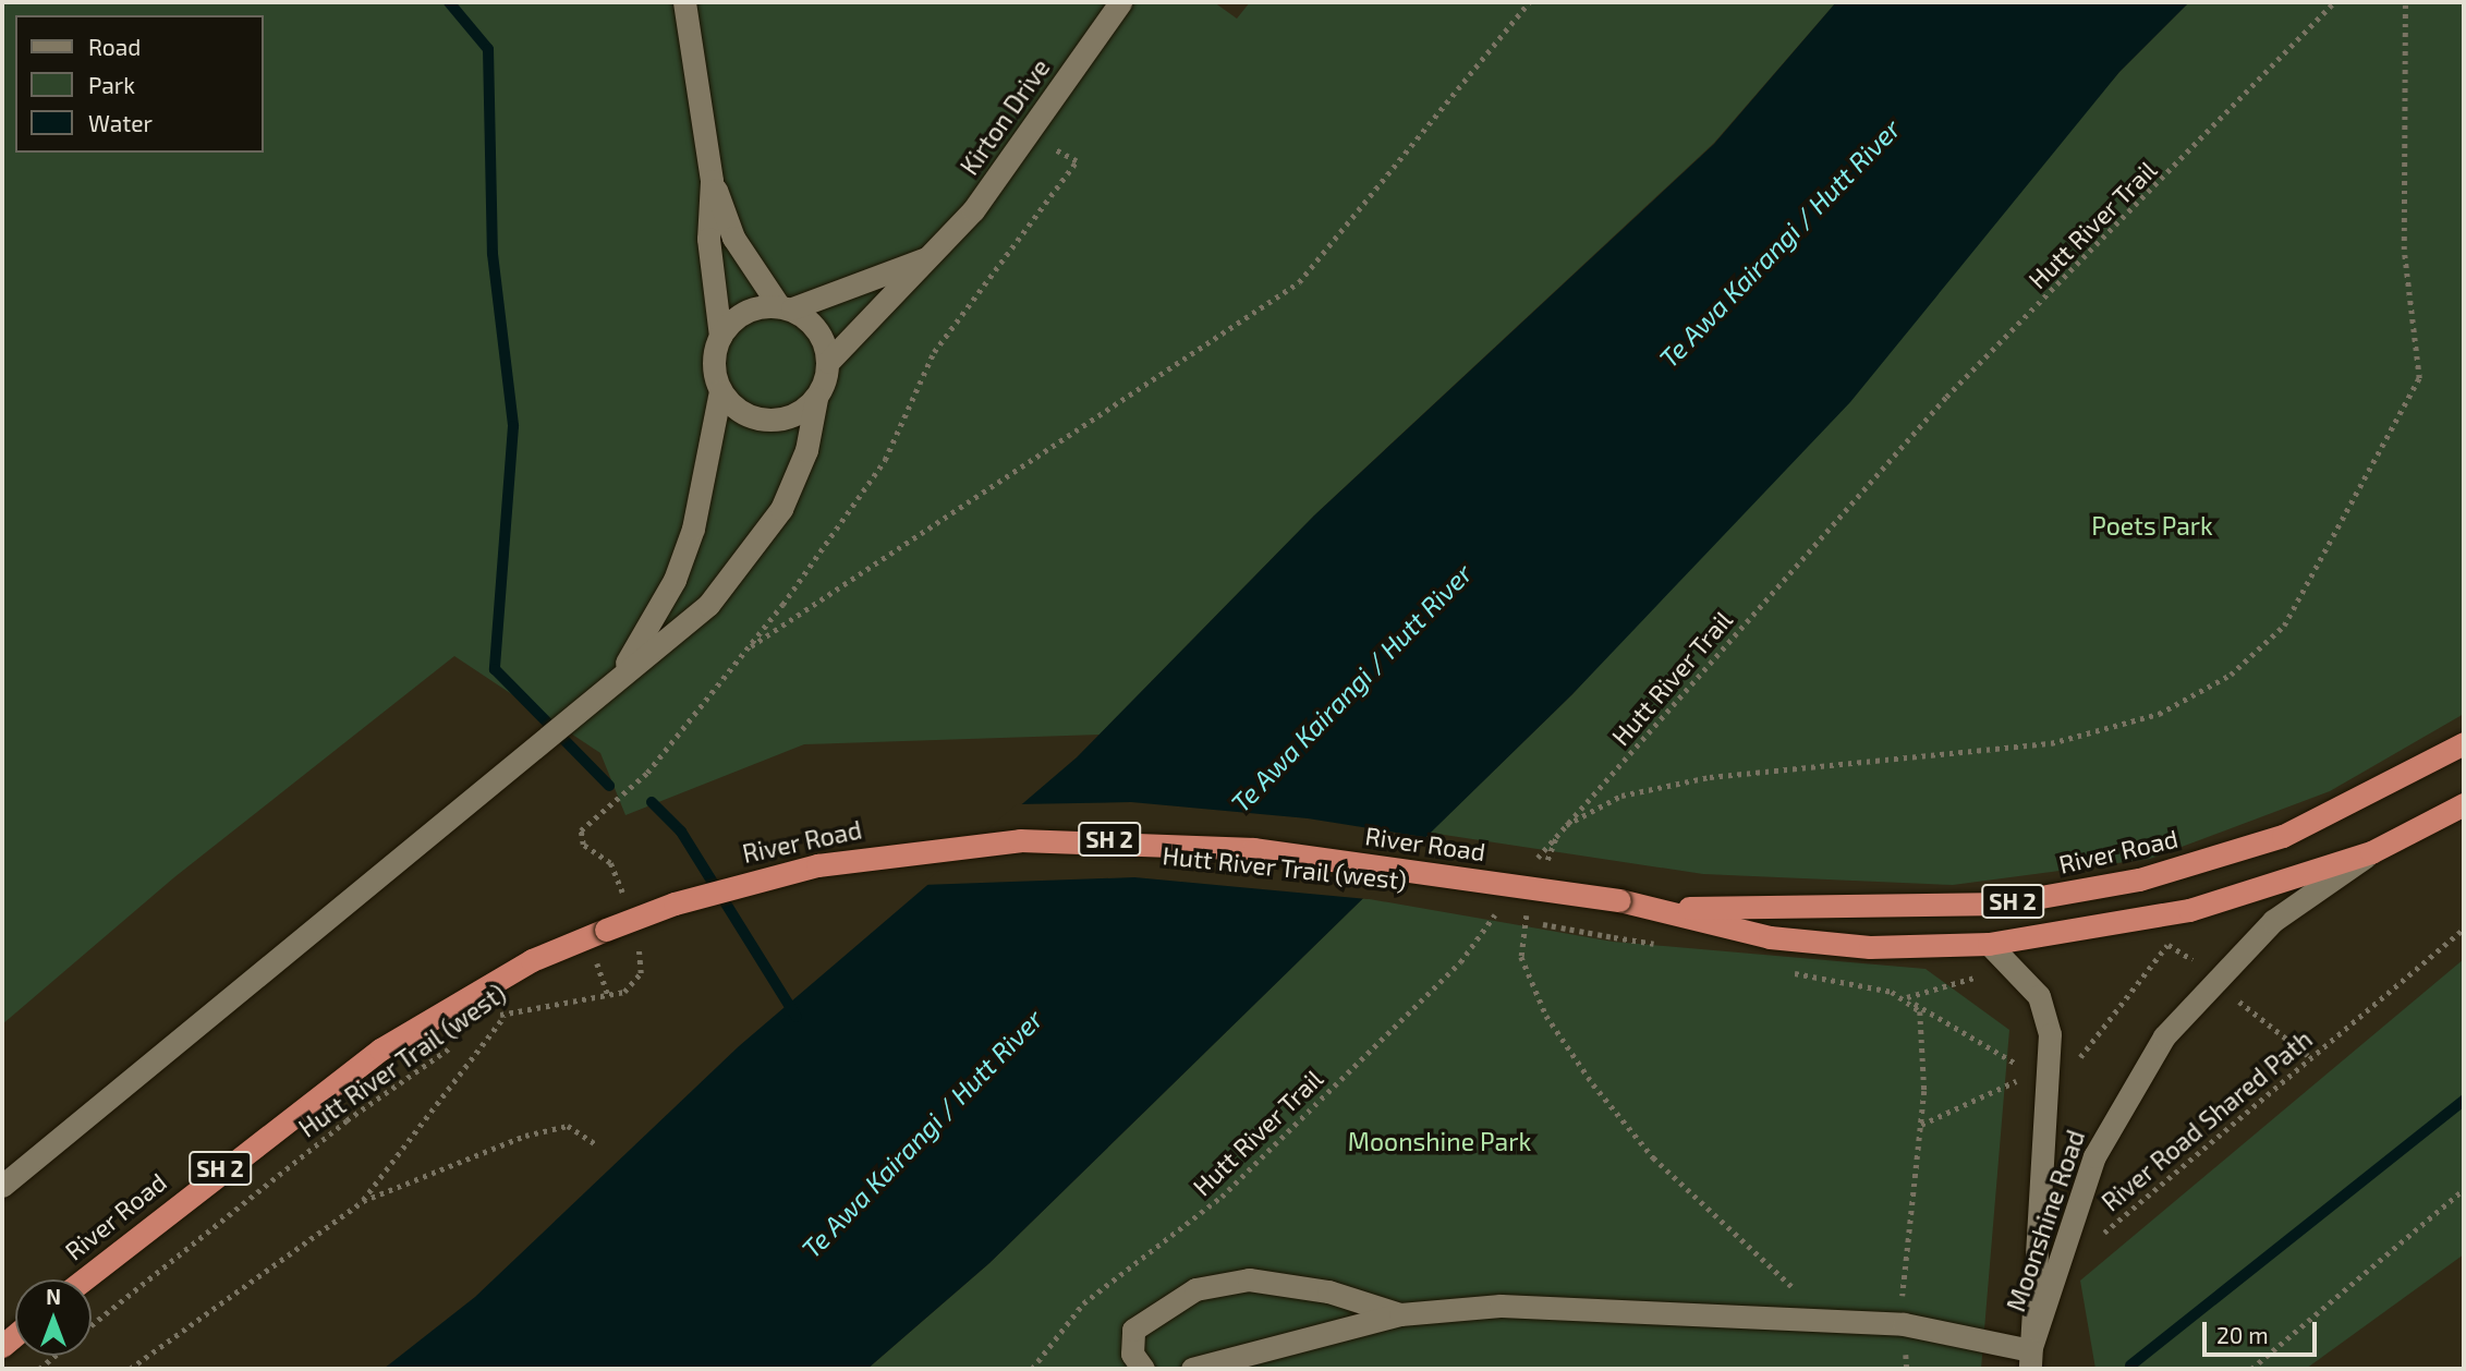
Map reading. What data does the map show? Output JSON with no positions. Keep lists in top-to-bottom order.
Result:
{
  "streets": {
    "highway": ["SH 2", "River Road"],
    "street": ["Kirton Drive", "Moonshine Road"],
    "path": ["Hutt River Trail", "Hutt River Trail (west)", "River Road Shared Path"]
  },
  "crossings": [
    ["River Road", "Moonshine Road"]
  ],
  "water": ["Te Awa Kairangi / Hutt River"],
  "parks": ["Poets Park", "Moonshine Park"],
  "legend": ["Road", "Park", "Water"],
  "scale_bar": "20 m",
  "north": "top"
}
